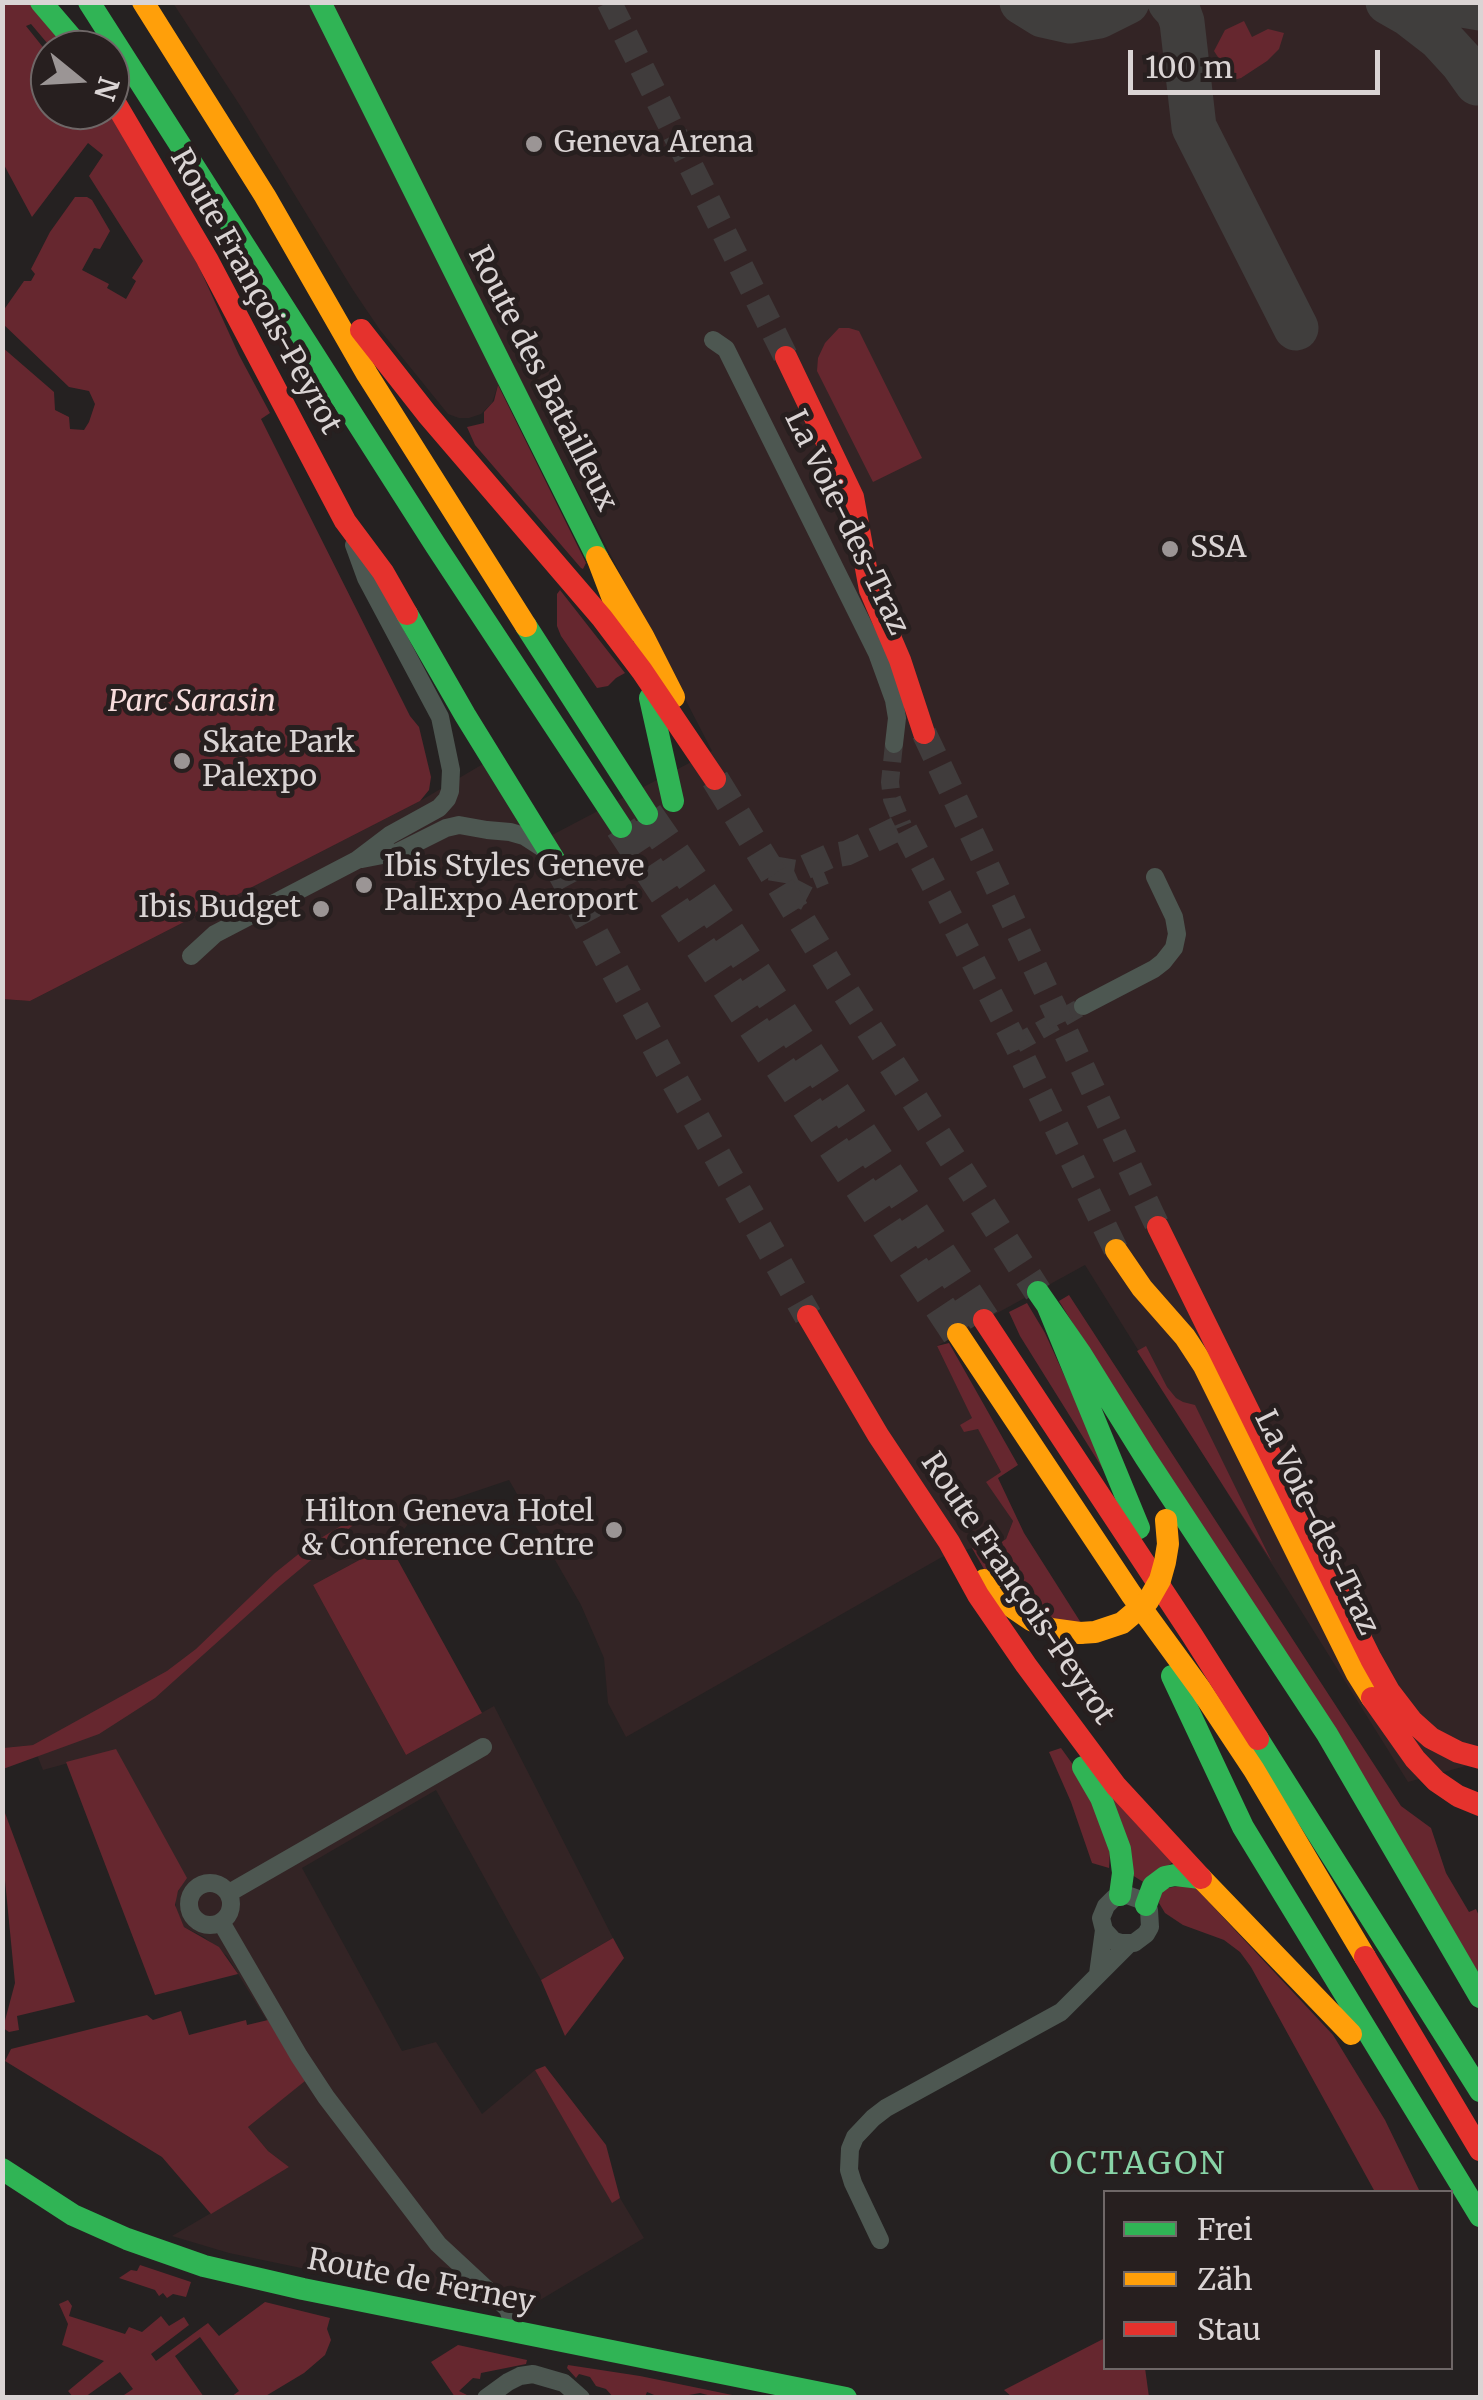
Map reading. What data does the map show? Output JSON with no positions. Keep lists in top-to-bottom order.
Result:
{
  "streets": {
    "main road": [
      "Route François-Peyrot",
      "Route des Batailleux",
      "La Voie-des-Traz",
      "Route de Ferney"
    ]
  },
  "districts": ["OCTAGON"],
  "parks": ["Parc Sarasin"],
  "places": [
    "Geneva Arena",
    "SSA",
    "Skate Park Palexpo",
    "Ibis Styles Geneve PalExpo Aeroport",
    "Ibis Budget",
    "Hilton Geneva Hotel & Conference Centre"
  ],
  "legend": ["Frei", "Zäh", "Stau"],
  "scale_bar": "100 m",
  "north": "right"
}
